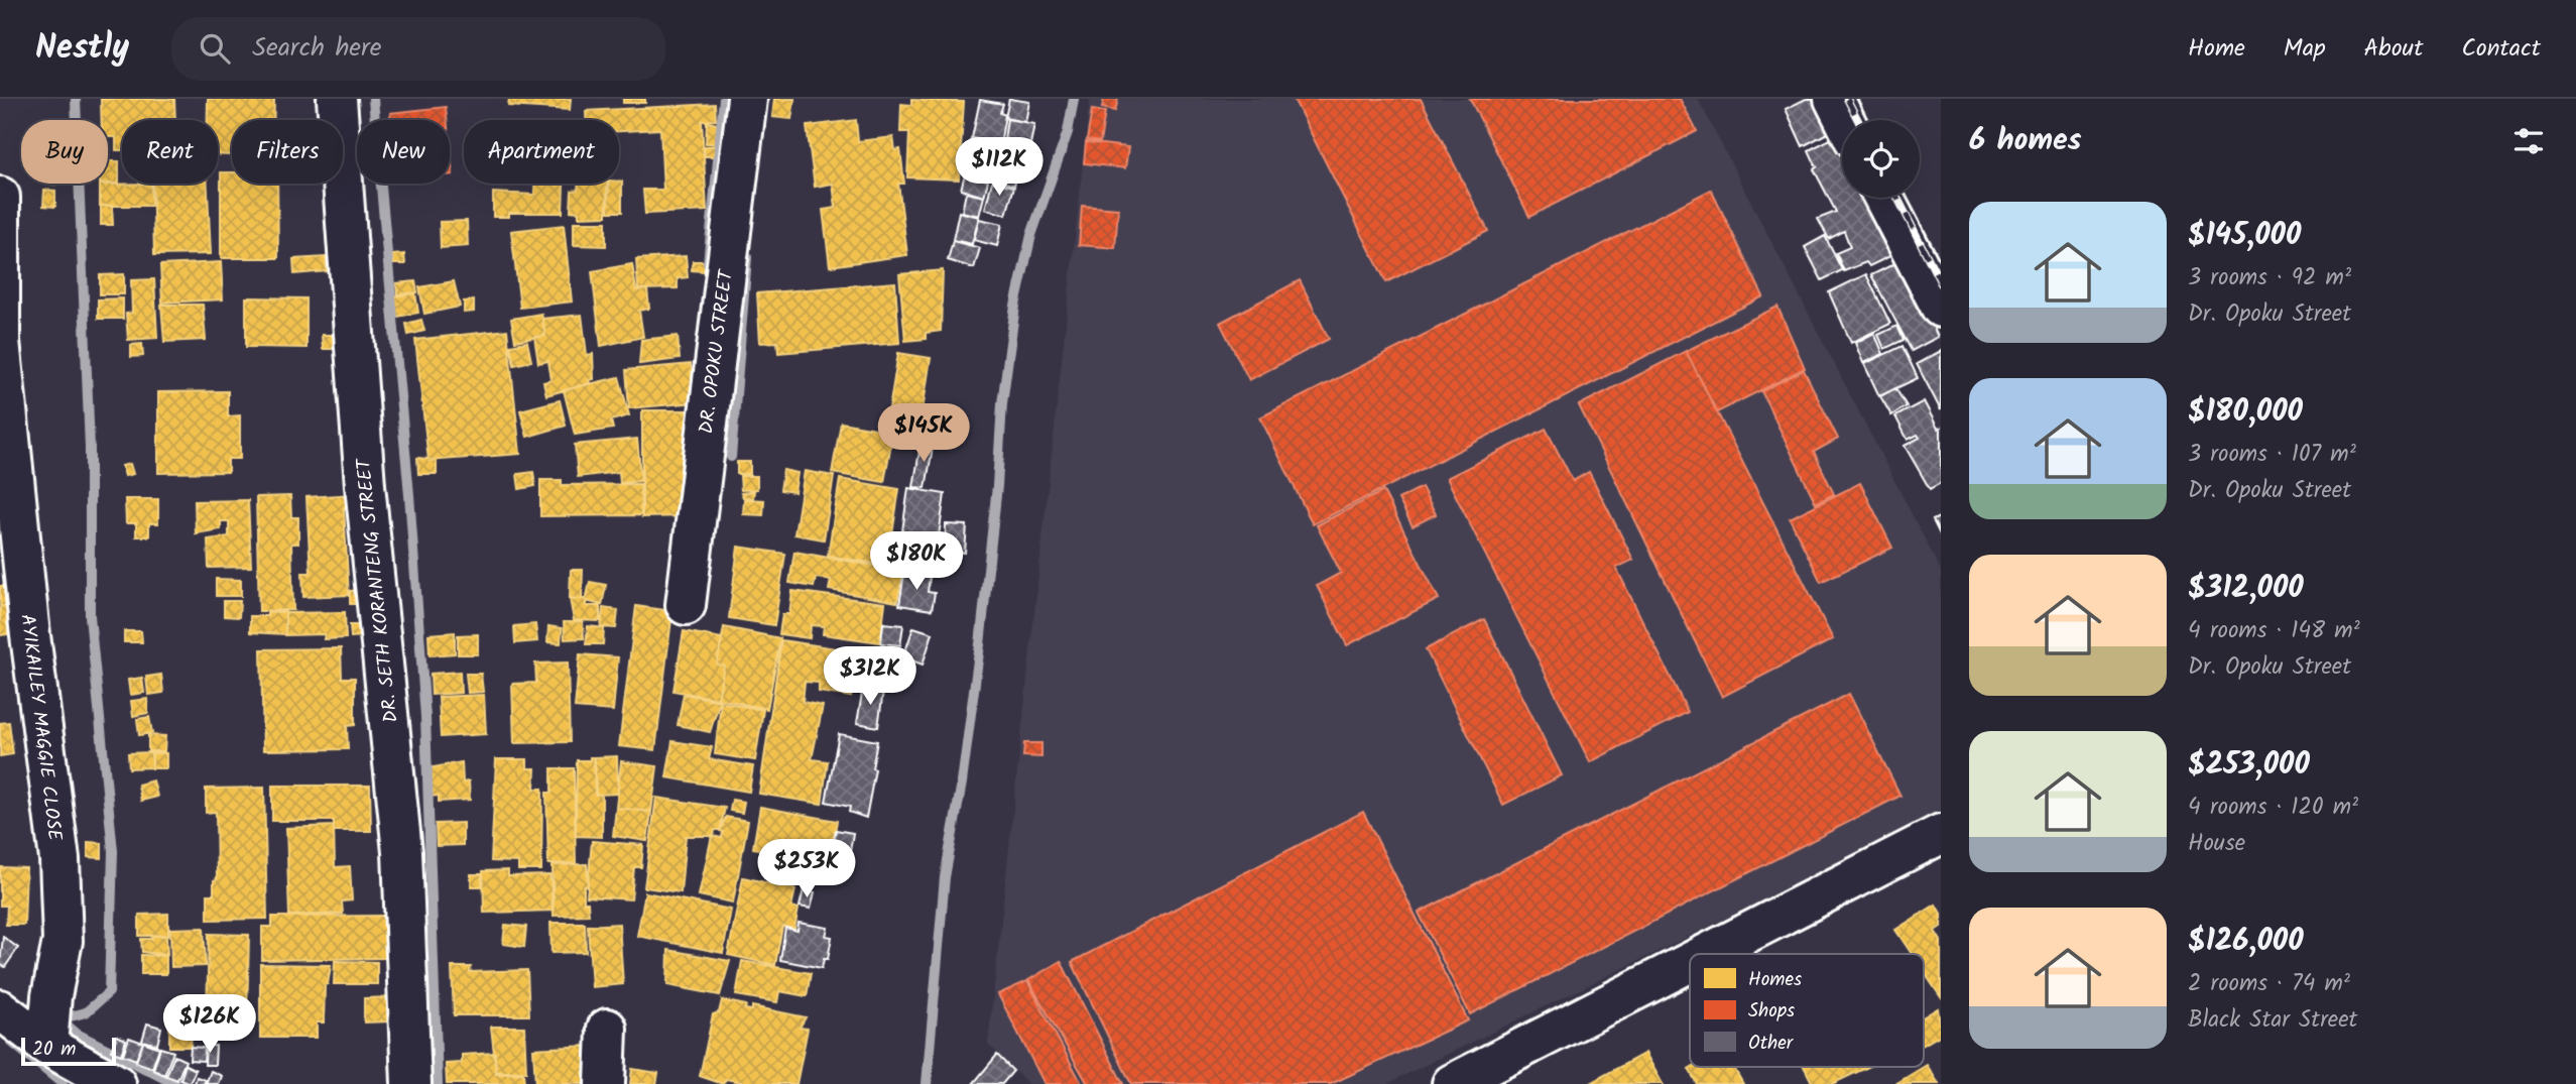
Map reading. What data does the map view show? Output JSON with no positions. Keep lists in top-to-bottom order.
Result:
{
  "streets": {
    "street": ["DR. OPOKU STREET", "DR. SETH KORANTENG STREET", "AYIKAILEY MAGGIE CLOSE"]
  },
  "legend": ["Homes", "Shops", "Other"],
  "scale_bar": "20 m",
  "page": {
    "header": "Nestly",
    "search": "Search here",
    "nav": [
      "Home",
      "Map",
      "About",
      "Contact"
    ],
    "heading": "6 homes",
    "chip": [
      "Buy",
      "Rent",
      "Filters",
      "New",
      "Apartment"
    ],
    "price": [
      "$112K",
      "$145K",
      "$180K",
      "$312K",
      "$253K",
      "$126K"
    ],
    "list": [
      {
        "name": "$145,000",
        "note": "3 rooms · 92 m² · Dr. Opoku Street"
      },
      {
        "name": "$180,000",
        "note": "3 rooms · 107 m² · Dr. Opoku Street"
      },
      {
        "name": "$312,000",
        "note": "4 rooms · 148 m² · Dr. Opoku Street"
      },
      {
        "name": "$253,000",
        "note": "4 rooms · 120 m² · House"
      },
      {
        "name": "$126,000",
        "note": "2 rooms · 74 m² · Black Star Street"
      }
    ],
    "scale": "20 m"
  }
}
